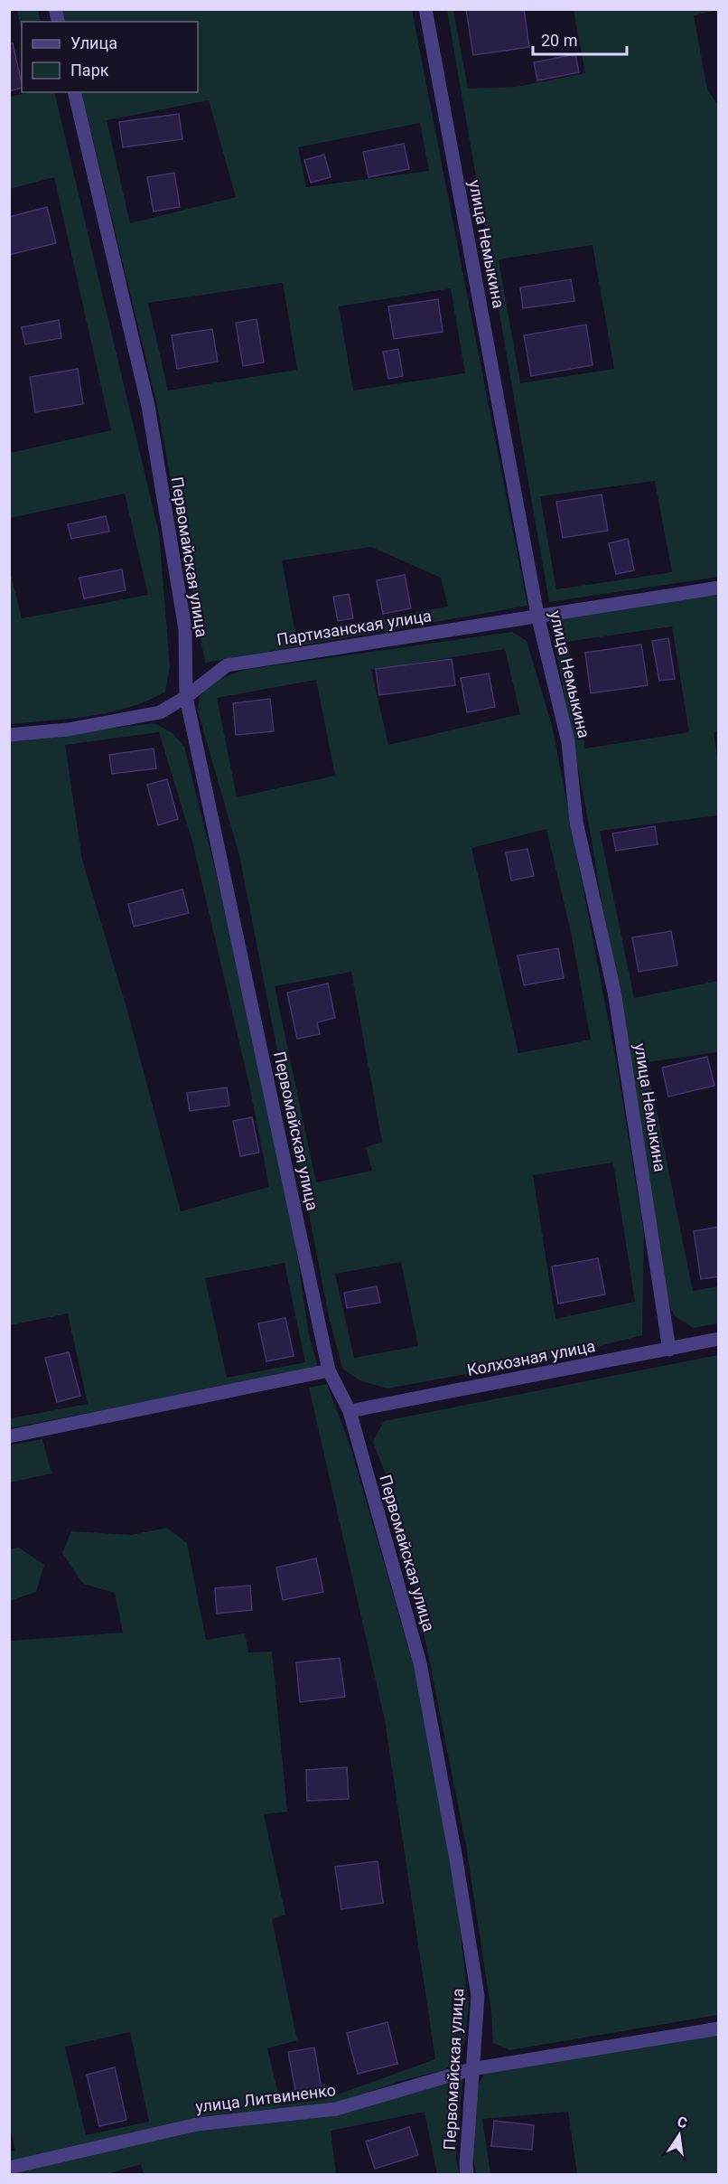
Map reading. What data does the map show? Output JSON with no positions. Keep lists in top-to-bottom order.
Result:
{
  "streets": {
    "street": [
      "улица Немыкина",
      "Первомайская улица",
      "Партизанская улица",
      "Колхозная улица",
      "улица Литвиненко"
    ]
  },
  "crossings": [
    ["улица Немыкина", "Партизанская улица"],
    ["улица Немыкина", "Колхозная улица"],
    ["Первомайская улица", "Партизанская улица"],
    ["Первомайская улица", "Колхозная улица"],
    ["Первомайская улица", "улица Литвиненко"]
  ],
  "legend": ["Улица", "Парк"],
  "scale_bar": "20 m",
  "north": "top"
}
